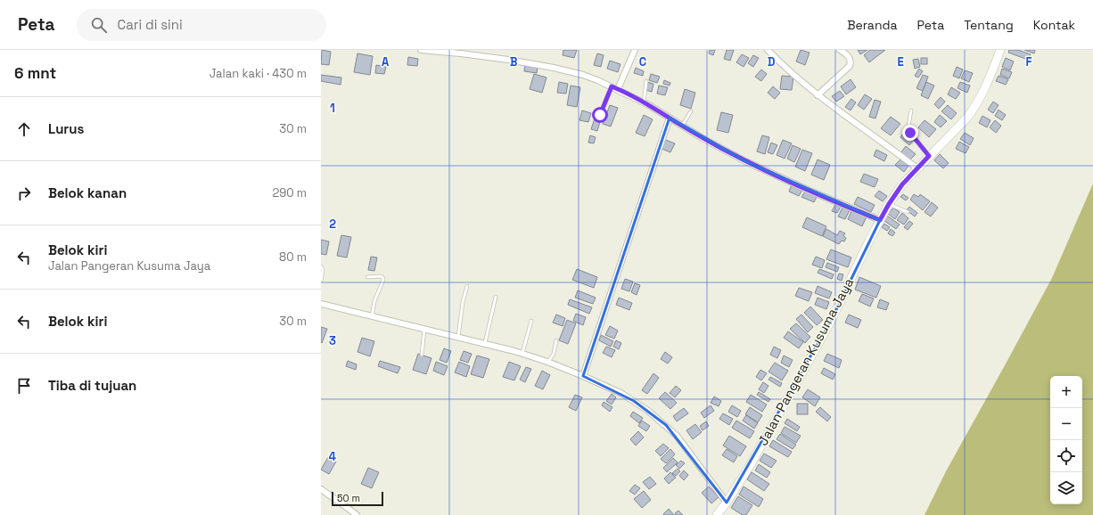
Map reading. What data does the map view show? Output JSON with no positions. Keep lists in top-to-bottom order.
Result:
{
  "streets": {
    "street": ["Jalan Pangeran Kusuma Jaya"]
  },
  "scale_bar": "50 m",
  "page": {
    "header": "Peta",
    "search": "Cari di sini",
    "nav": [
      "Beranda",
      "Peta",
      "Tentang",
      "Kontak"
    ],
    "heading": ["6 mnt", "Jalan kaki · 430 m"],
    "list": [
      ["Lurus", "30 m"],
      ["Belok kanan", "290 m"],
      ["Belok kiri", "Jalan Pangeran Kusuma Jaya", "80 m"],
      ["Belok kiri", "30 m"],
      "Tiba di tujuan"
    ],
    "map_buttons": ["+", "−"],
    "scale": "50 m"
  },
  "grid": {
    "columns": [
      "A",
      "B",
      "C",
      "D",
      "E",
      "F"
    ],
    "rows": [
      "1",
      "2",
      "3",
      "4"
    ]
  }
}
